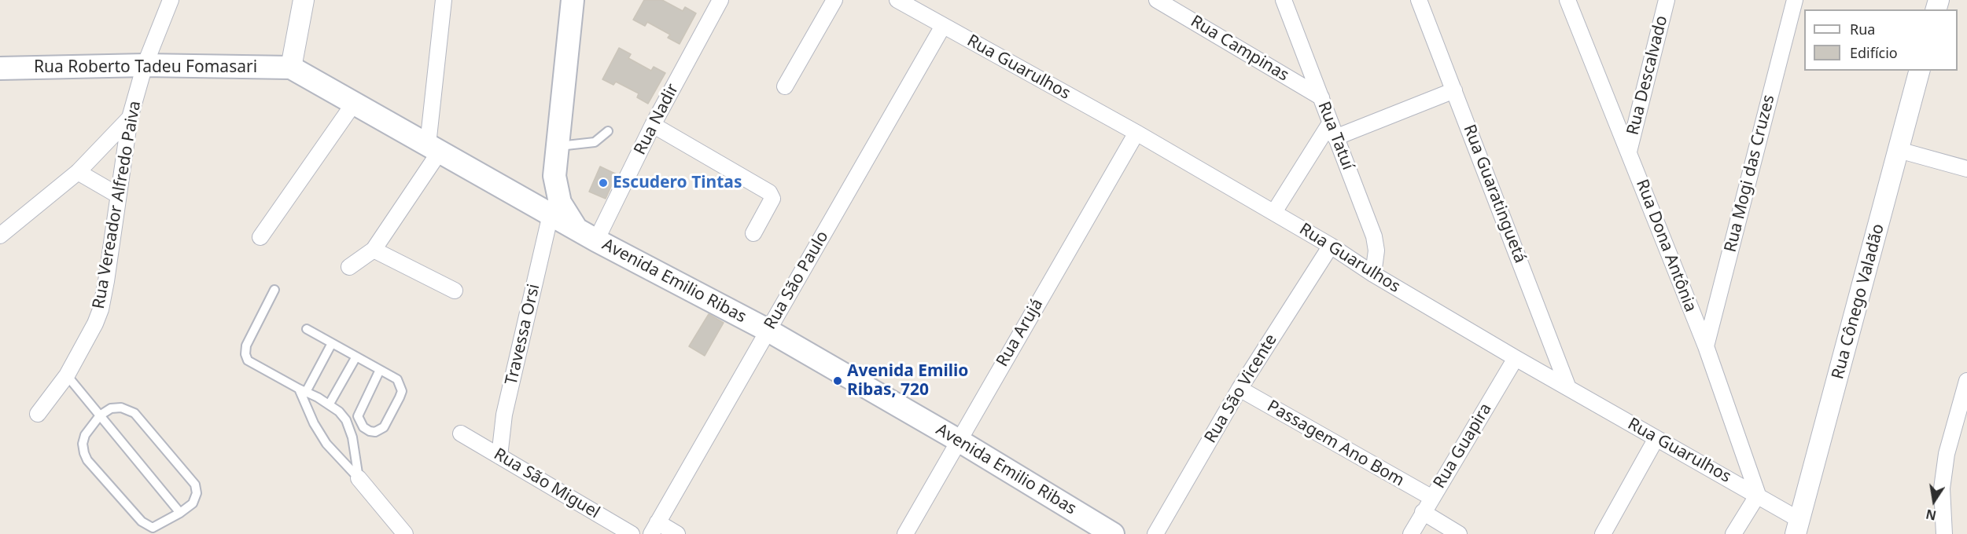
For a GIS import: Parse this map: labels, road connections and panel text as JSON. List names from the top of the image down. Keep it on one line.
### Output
{"streets":{"main road":["Rua Roberto Tadeu Fomasari","Avenida Emilio Ribas"],"street":["Rua Campinas","Rua Guarulhos","Rua Descalvado","Rua Nadir","Rua Tatuí","Rua Mogi das Cruzes","Rua Guaratinguetá","Rua Vereador Alfredo Paiva","Rua Dona Antônia","Rua São Paulo","Rua Cônego Valadão","Rua Arujá","Travessa Orsi","Rua São Vicente","Passagem Ano Bom","Rua Guapira","Rua São Miguel"]},"crossings":[["Rua Campinas","Rua Tatuí"],["Rua Roberto Tadeu Fomasari","Rua Vereador Alfredo Paiva"],["Rua Roberto Tadeu Fomasari","Avenida Emilio Ribas"],["Rua Guarulhos","Rua Tatuí"],["Rua Guarulhos","Rua Guaratinguetá"],["Rua Guarulhos","Rua Dona Antônia"],["Rua Guarulhos","Rua São Paulo"],["Rua Guarulhos","Rua Cônego Valadão"],["Rua Guarulhos","Rua Arujá"],["Rua Guarulhos","Rua São Vicente"],["Rua Guarulhos","Rua Guapira"],["Rua Descalvado","Rua Dona Antônia"],["Rua Nadir","Avenida Emilio Ribas"],["Rua Mogi das Cruzes","Rua Dona Antônia"],["Rua São Paulo","Avenida Emilio Ribas"],["Avenida Emilio Ribas","Rua Arujá"],["Avenida Emilio Ribas","Travessa Orsi"],["Travessa Orsi","Rua São Miguel"],["Rua São Vicente","Passagem Ano Bom"],["Passagem Ano Bom","Rua Guapira"]],"places":["Escudero Tintas","Avenida Emilio Ribas, 720"],"legend":["Rua","Edifício"],"north":"bottom"}
